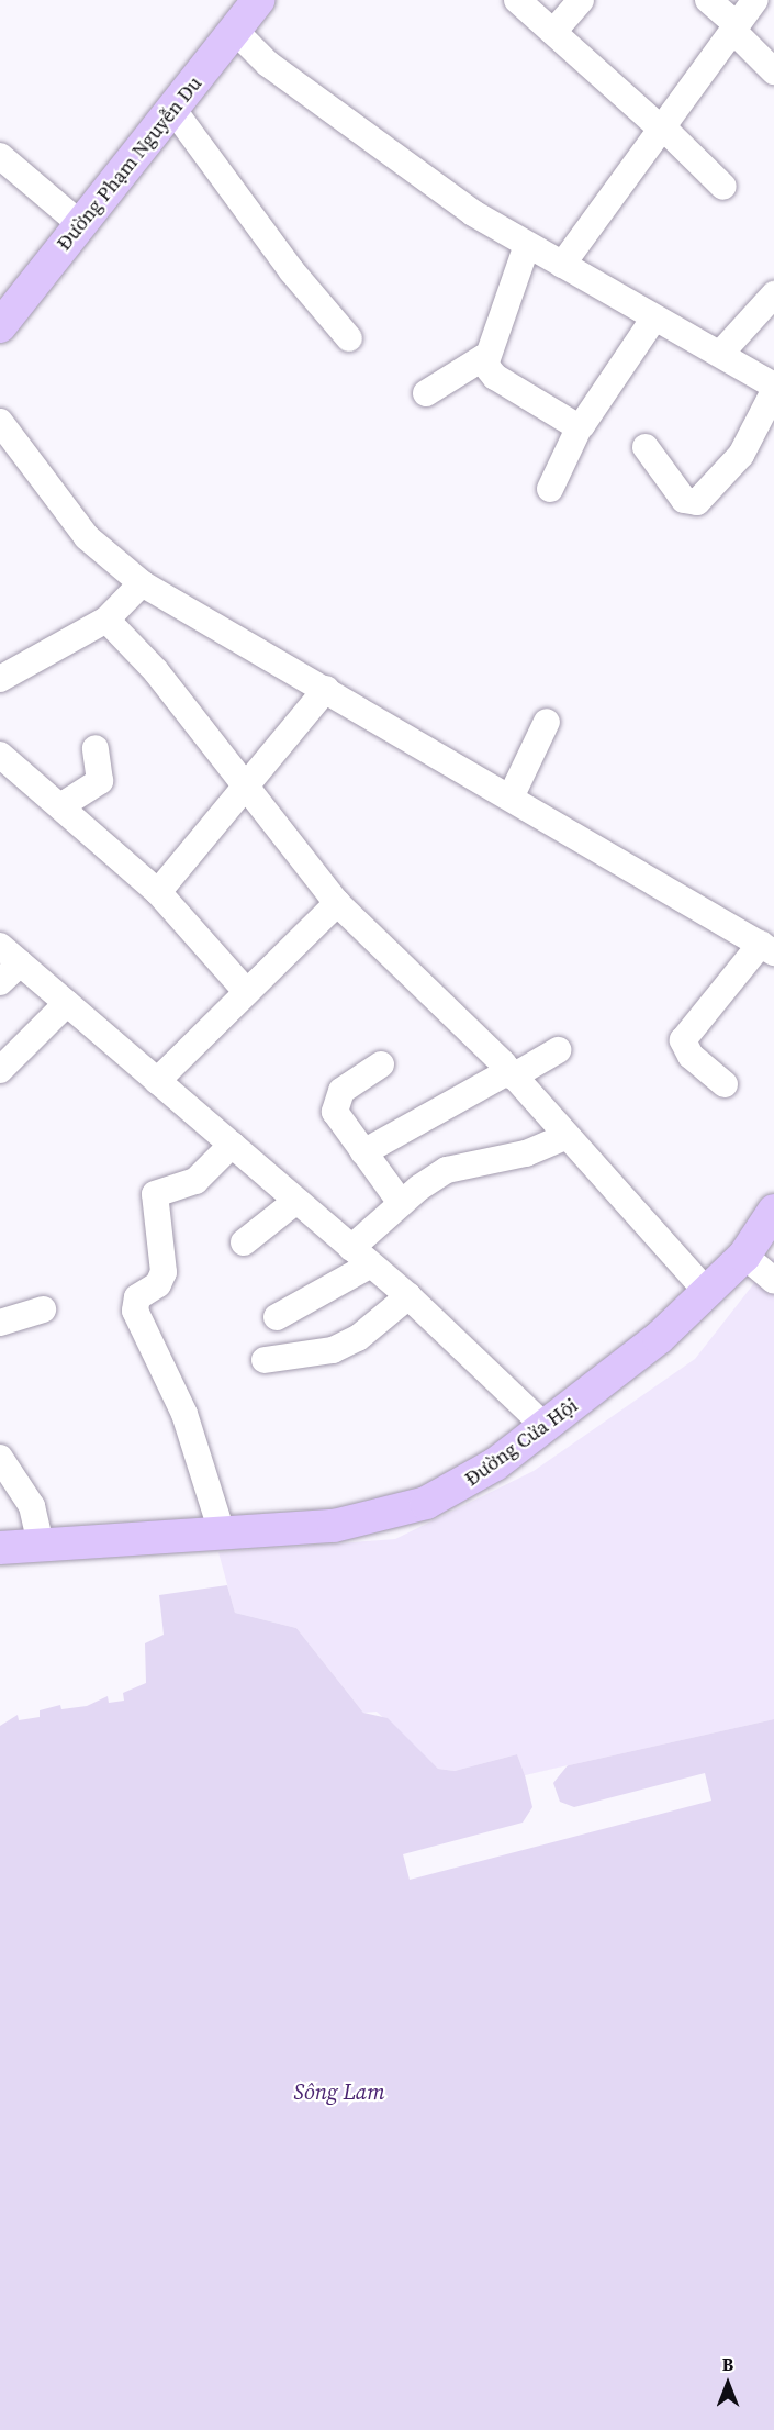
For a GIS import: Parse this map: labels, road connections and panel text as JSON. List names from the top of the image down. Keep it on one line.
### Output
{"streets":{"main road":["Đường Phạm Nguyễn Du","Đường Cửa Hội"]},"water":["Sông Lam"],"north":"top"}
